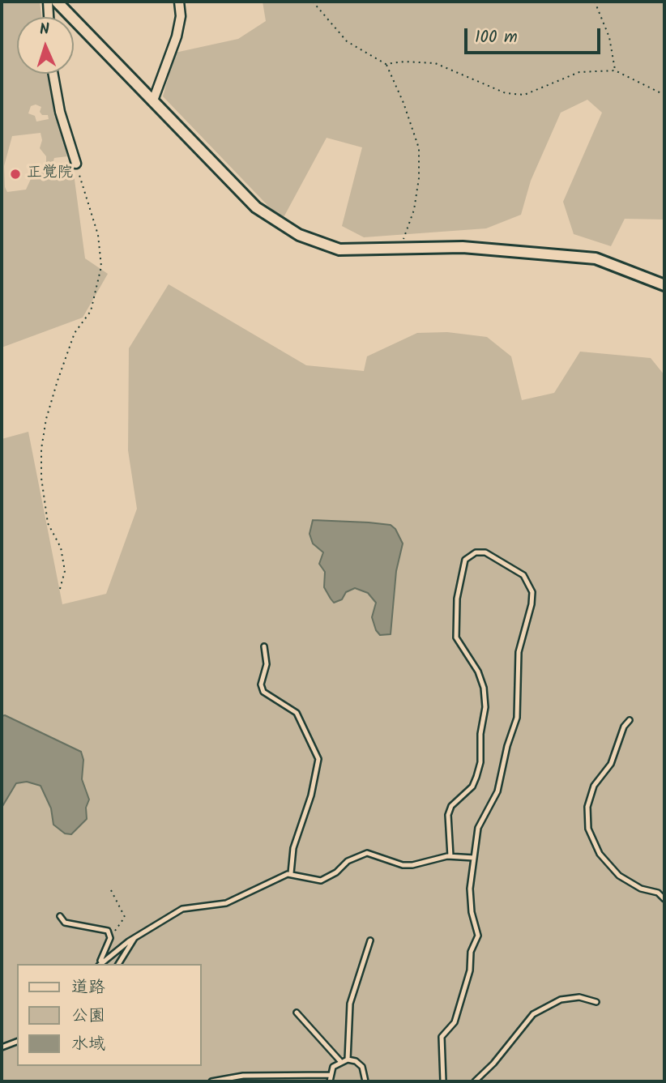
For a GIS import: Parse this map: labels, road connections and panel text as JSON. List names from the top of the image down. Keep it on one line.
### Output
{"places":["正覚院"],"legend":["道路","公園","水域"],"scale_bar":"100 m","north":"top"}
